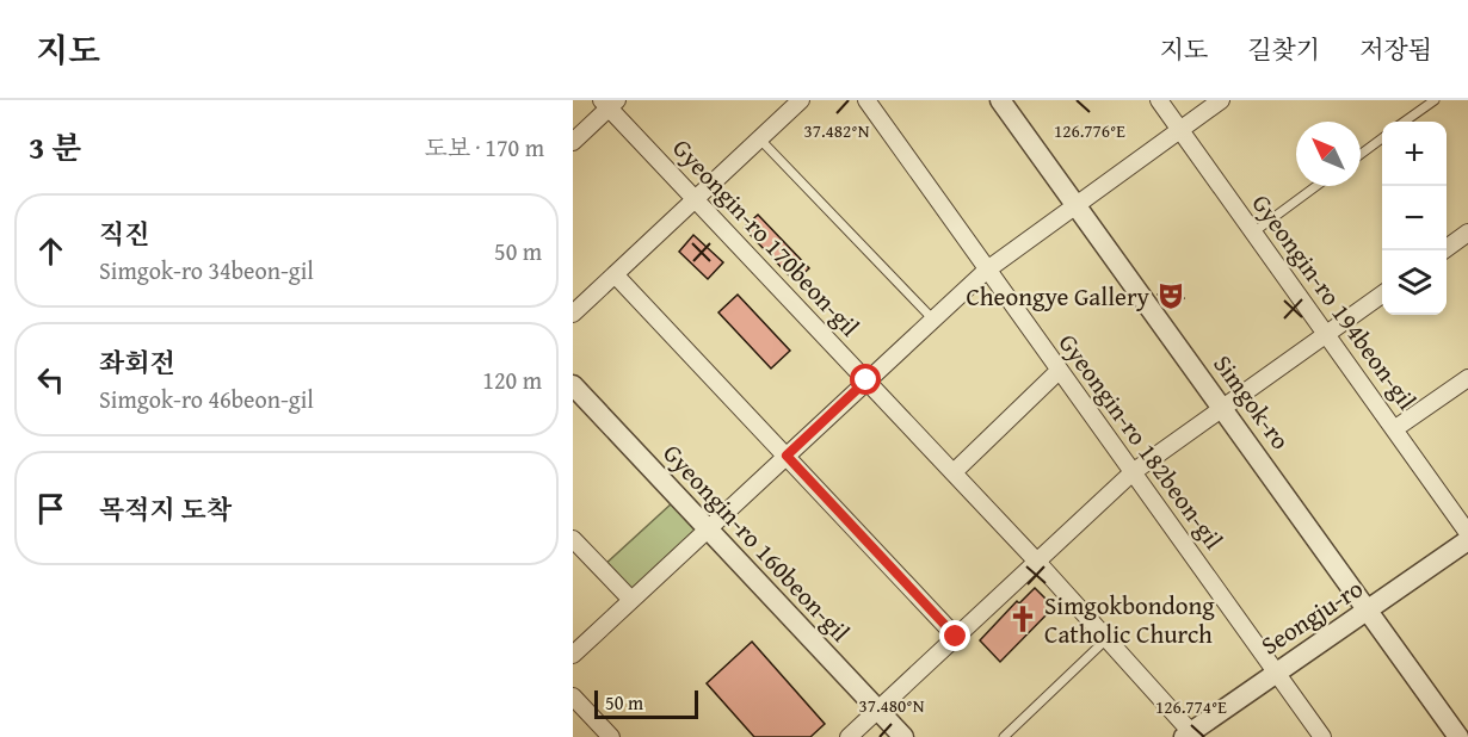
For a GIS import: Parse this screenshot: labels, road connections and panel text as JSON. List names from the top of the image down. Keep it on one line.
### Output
{"streets":{"street":["Gyeongin-ro 170beon-gil","Gyeongin-ro 194beon-gil","Simgok-ro","Gyeongin-ro 182beon-gil","Gyeongin-ro 160beon-gil","Seongju-ro"]},"crossings":[["Gyeongin-ro 170beon-gil","Seongju-ro"],["Simgok-ro","Seongju-ro"],["Gyeongin-ro 182beon-gil","Seongju-ro"]],"places":{"theatre":["Cheongye Gallery"],"church":["Simgokbondong Catholic Church"]},"scale_bar":"50 m","north":"top left","page":{"header":"지도","nav":["지도","길찾기","저장됨"],"heading":["3 분","도보 · 170 m"],"map_buttons":["+","−"],"list":[["직진","Simgok-ro 34beon-gil","50 m"],["좌회전","Simgok-ro 46beon-gil","120 m"],"목적지 도착"],"scale":"50 m"},"coordinates":["126.776°E","37.482°N","37.480°N","126.774°E"]}
